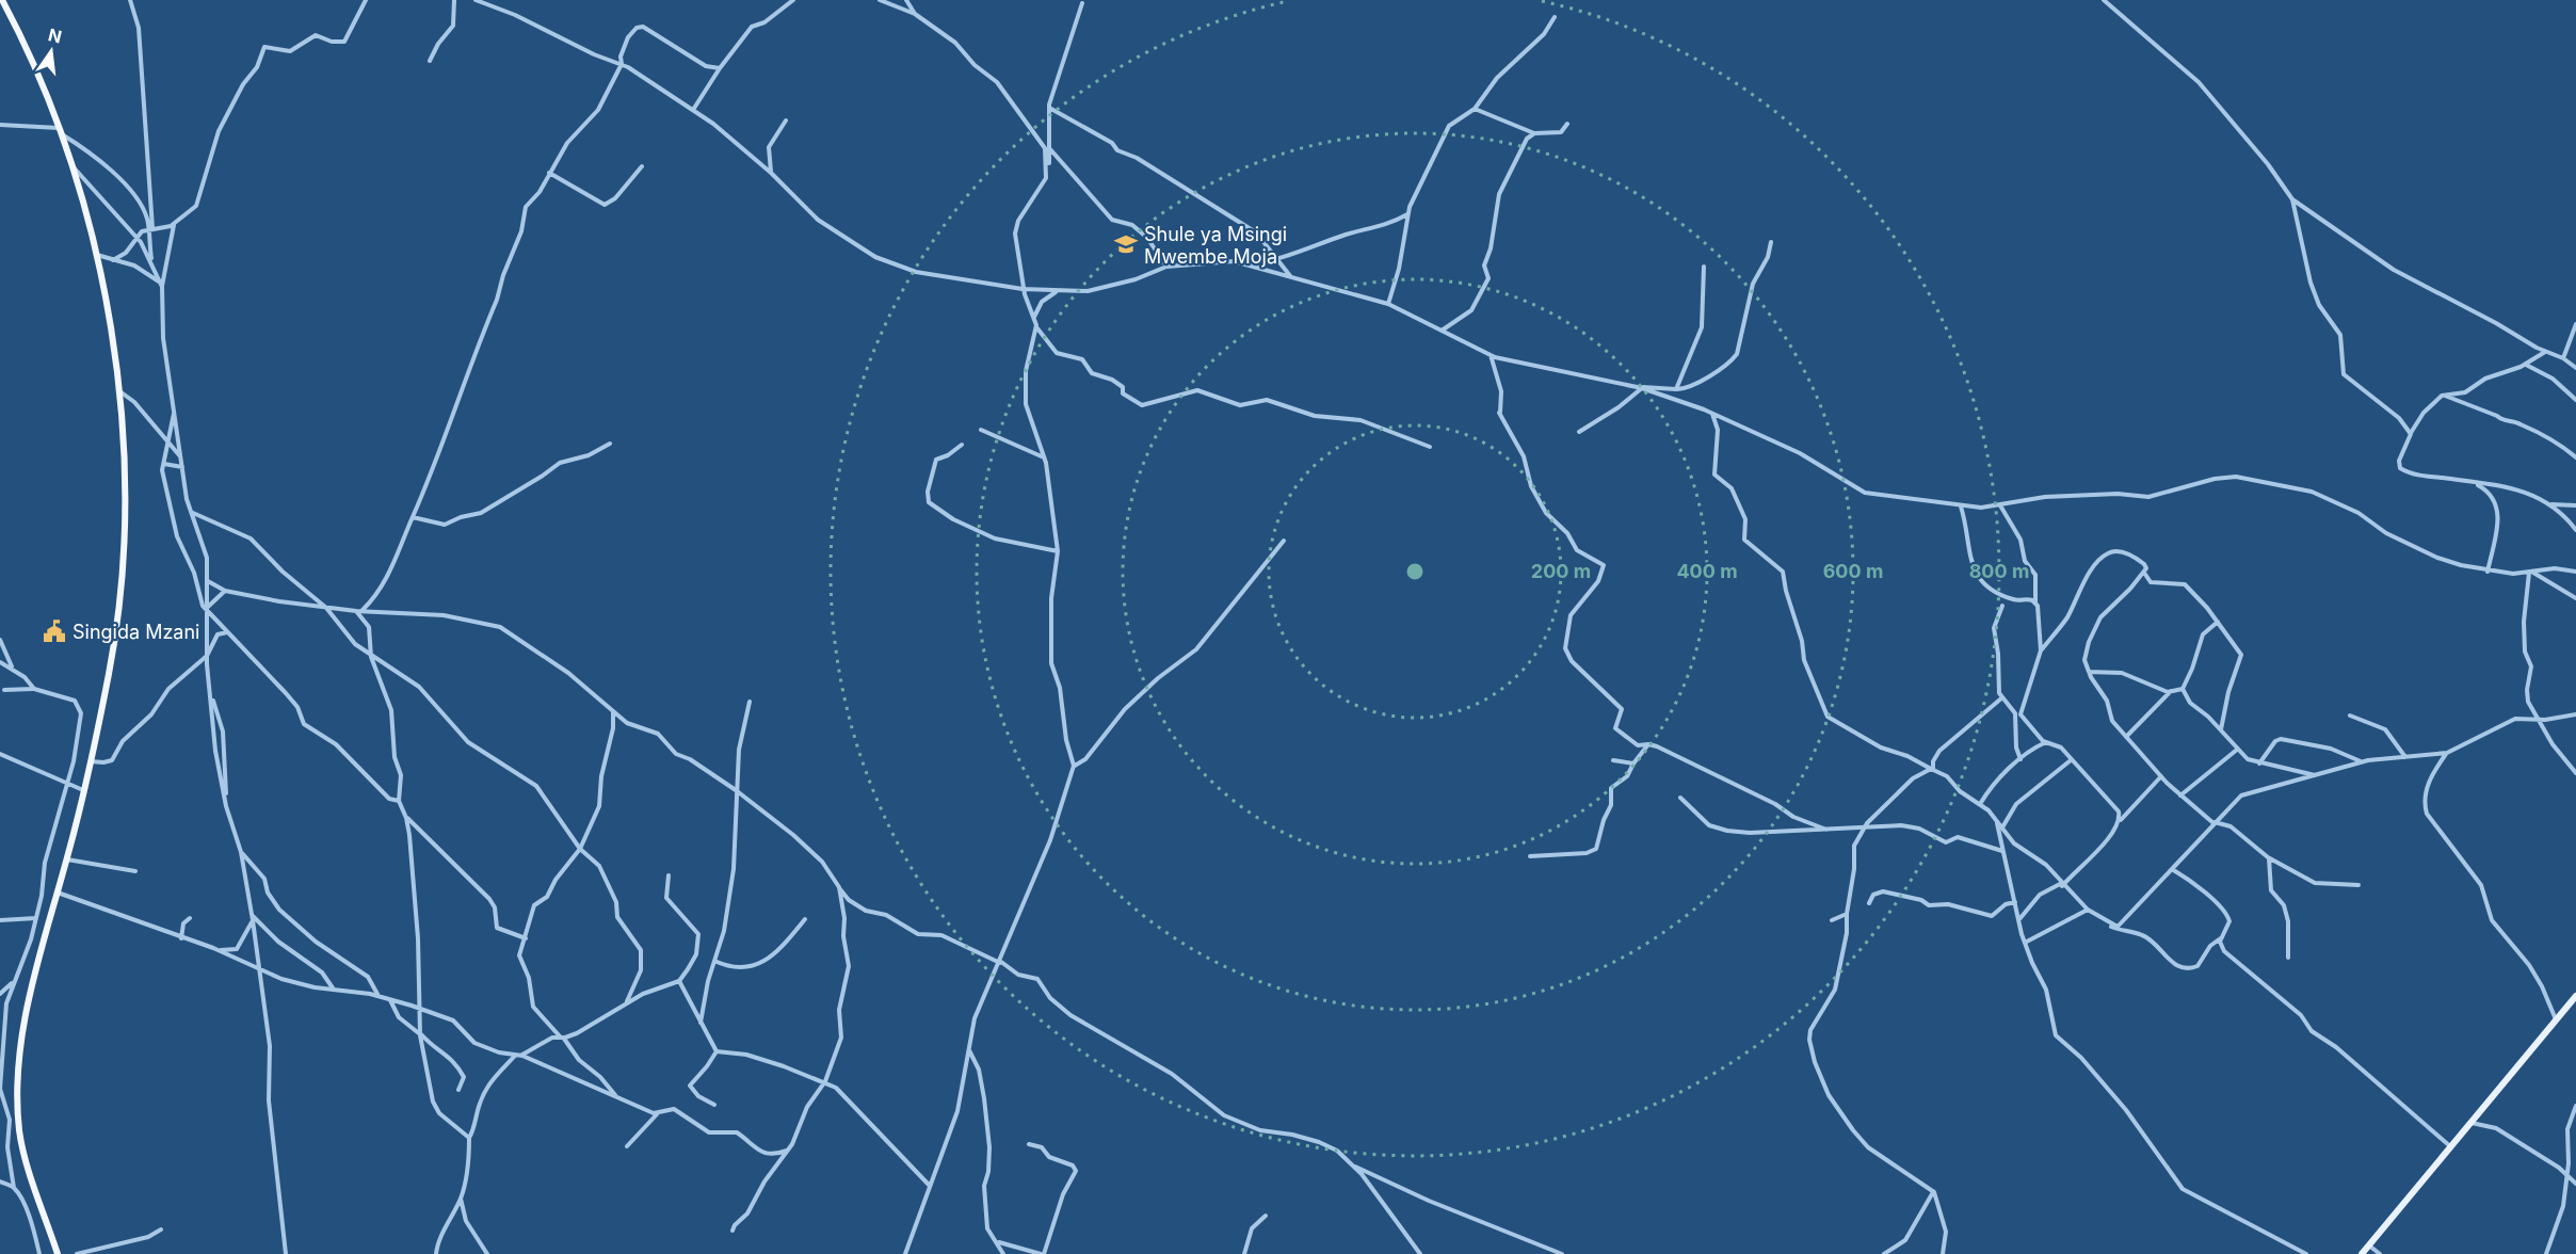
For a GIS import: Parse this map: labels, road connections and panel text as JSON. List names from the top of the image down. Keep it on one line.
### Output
{"places":{"school or university":["Shule ya Msingi Mwembe Moja"],"public building":["Singida Mzani"]},"north":"top","rings":["200 m","400 m","600 m","800 m"]}
